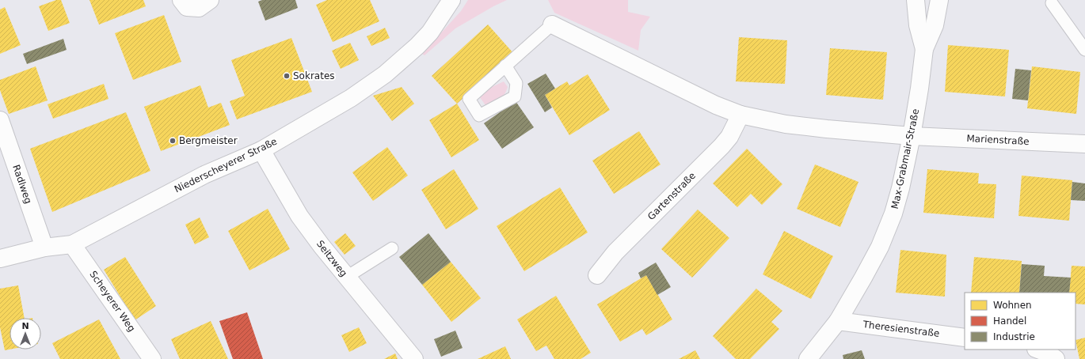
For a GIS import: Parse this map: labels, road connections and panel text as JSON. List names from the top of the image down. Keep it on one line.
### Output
{"streets":{"street":["Marienstraße","Max-Grabmair-Straße","Niederscheyerer Straße","Radlweg","Gartenstraße","Seitzweg","Scheyerer Weg","Theresienstraße"]},"crossings":[["Marienstraße","Max-Grabmair-Straße"],["Max-Grabmair-Straße","Theresienstraße"],["Niederscheyerer Straße","Radlweg"],["Niederscheyerer Straße","Seitzweg"],["Niederscheyerer Straße","Scheyerer Weg"]],"places":["Sokrates","Bergmeister"],"legend":["Wohnen","Handel","Industrie"],"north":"top"}
